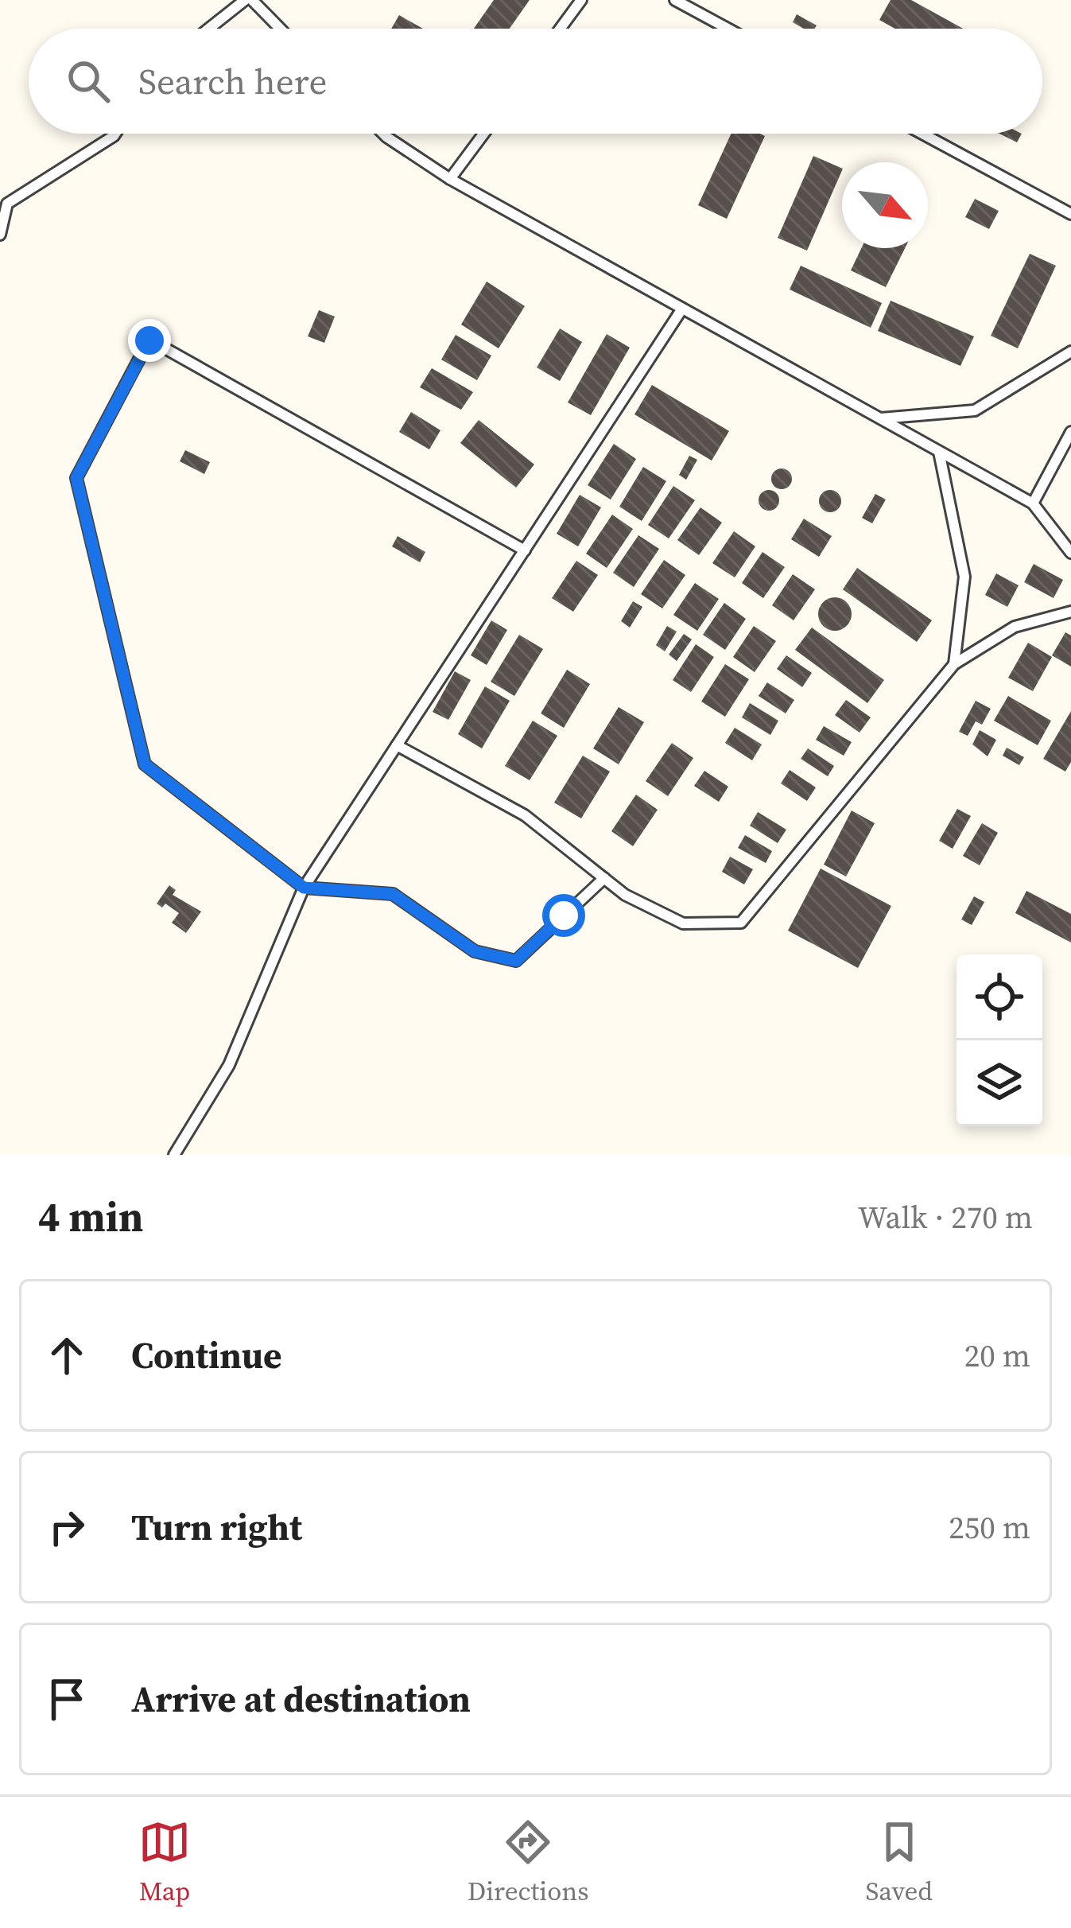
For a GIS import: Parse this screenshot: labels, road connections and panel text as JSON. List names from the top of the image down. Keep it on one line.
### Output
{"north":"bottom right","page":{"search":"Search here","heading":["4 min","Walk · 270 m"],"list":[["Continue","20 m"],["Turn right","250 m"],"Arrive at destination"],"nav":["Map","Directions","Saved"]}}
